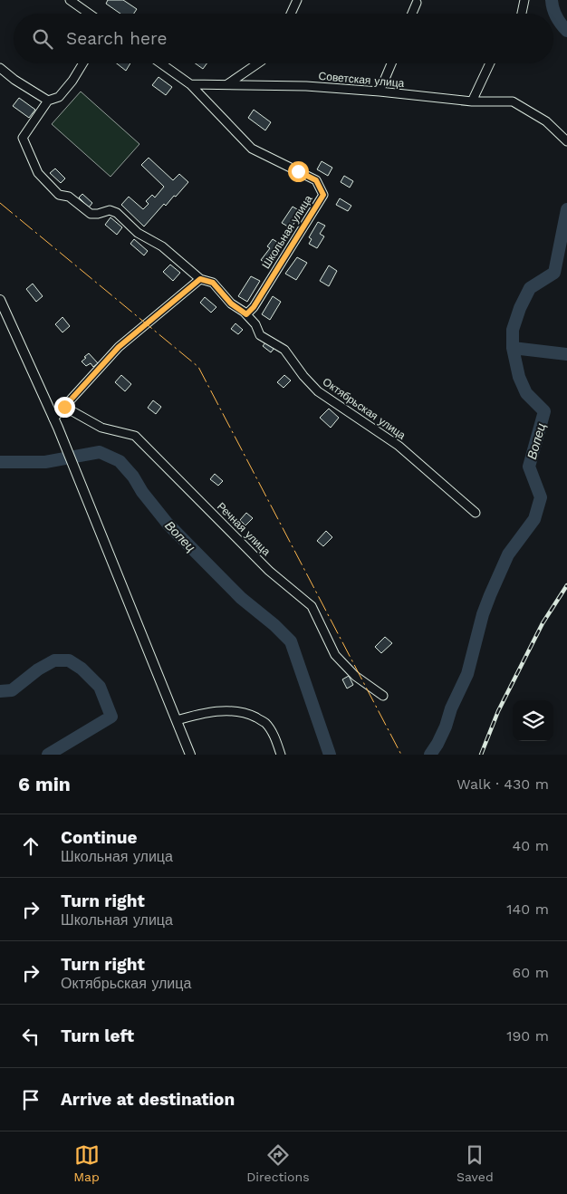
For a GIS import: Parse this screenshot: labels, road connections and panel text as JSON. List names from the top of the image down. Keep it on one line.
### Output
{"streets":{"street":["Советская улица","Школьная улица","Октябрьская улица","Речная улица"]},"crossings":[["Советская улица","Школьная улица"],["Школьная улица","Октябрьская улица"]],"water":["Вопец"],"page":{"search":"Search here","heading":["6 min","Walk · 430 m"],"list":[["Continue","Школьная улица","40 m"],["Turn right","Школьная улица","140 m"],["Turn right","Октябрьская улица","60 m"],["Turn left","190 m"],"Arrive at destination"],"nav":["Map","Directions","Saved"]}}
